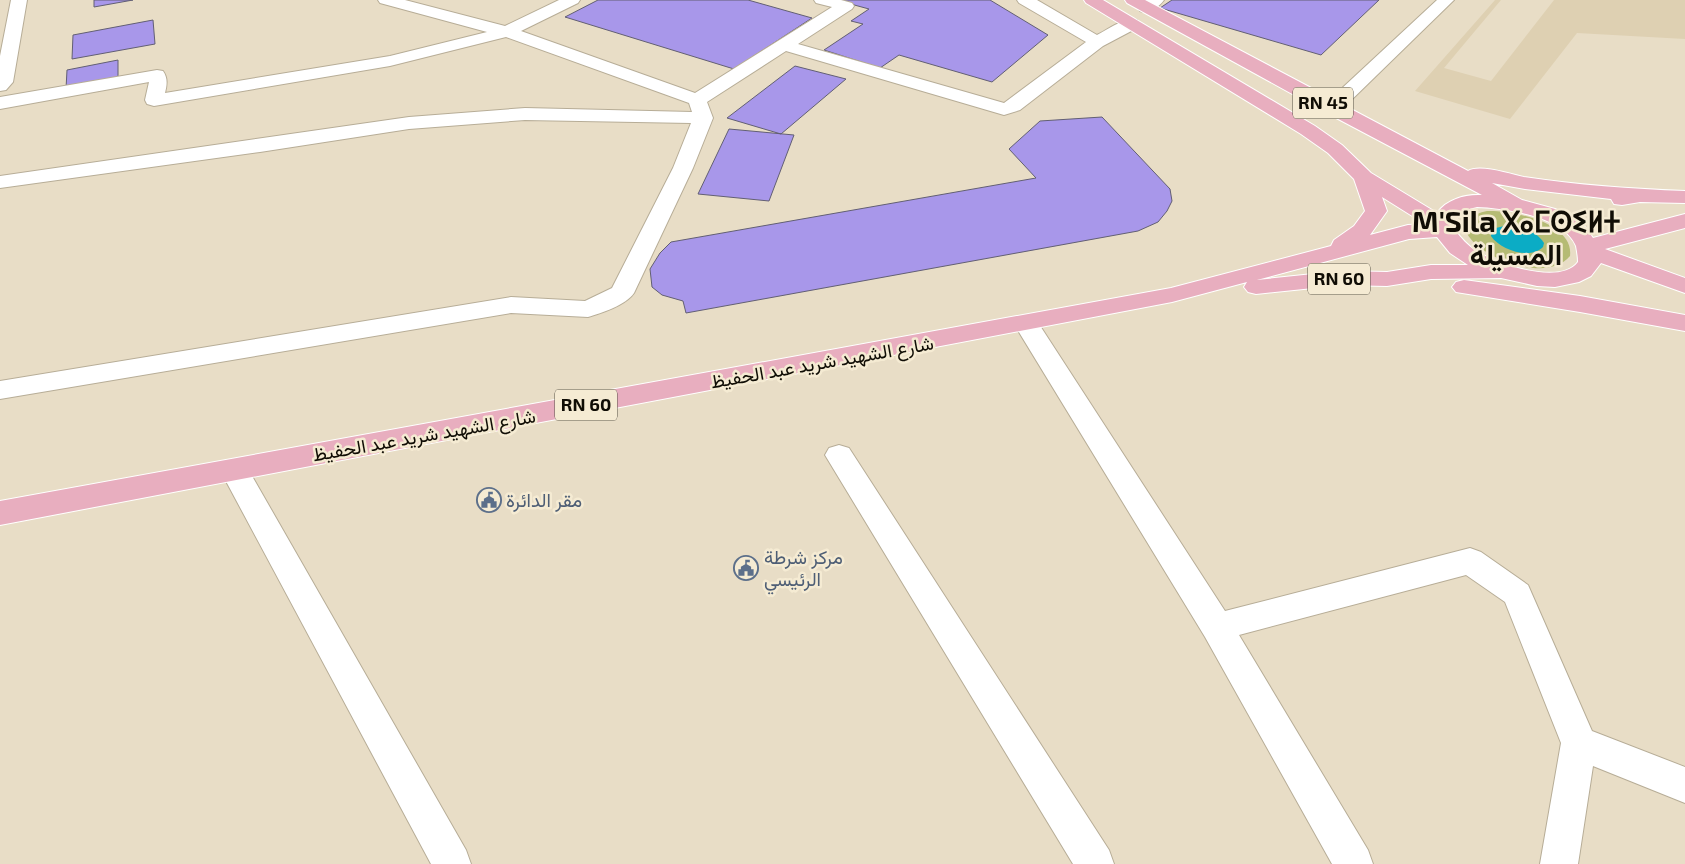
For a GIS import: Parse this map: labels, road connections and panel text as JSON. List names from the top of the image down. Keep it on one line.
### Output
{"streets":{"main road":["RN 45","RN 60","شارع الشهيد شريد عبد الحفيظ"]},"crossings":[["RN 45","RN 60"],["RN 60","شارع الشهيد شريد عبد الحفيظ"]],"districts":["M'Sila ⵝⴰⵎⵙⵉⵍⵜ المسيلة"],"places":{"public building":["مقر الدائرة","مركز شرطة الرئيسي"]}}
